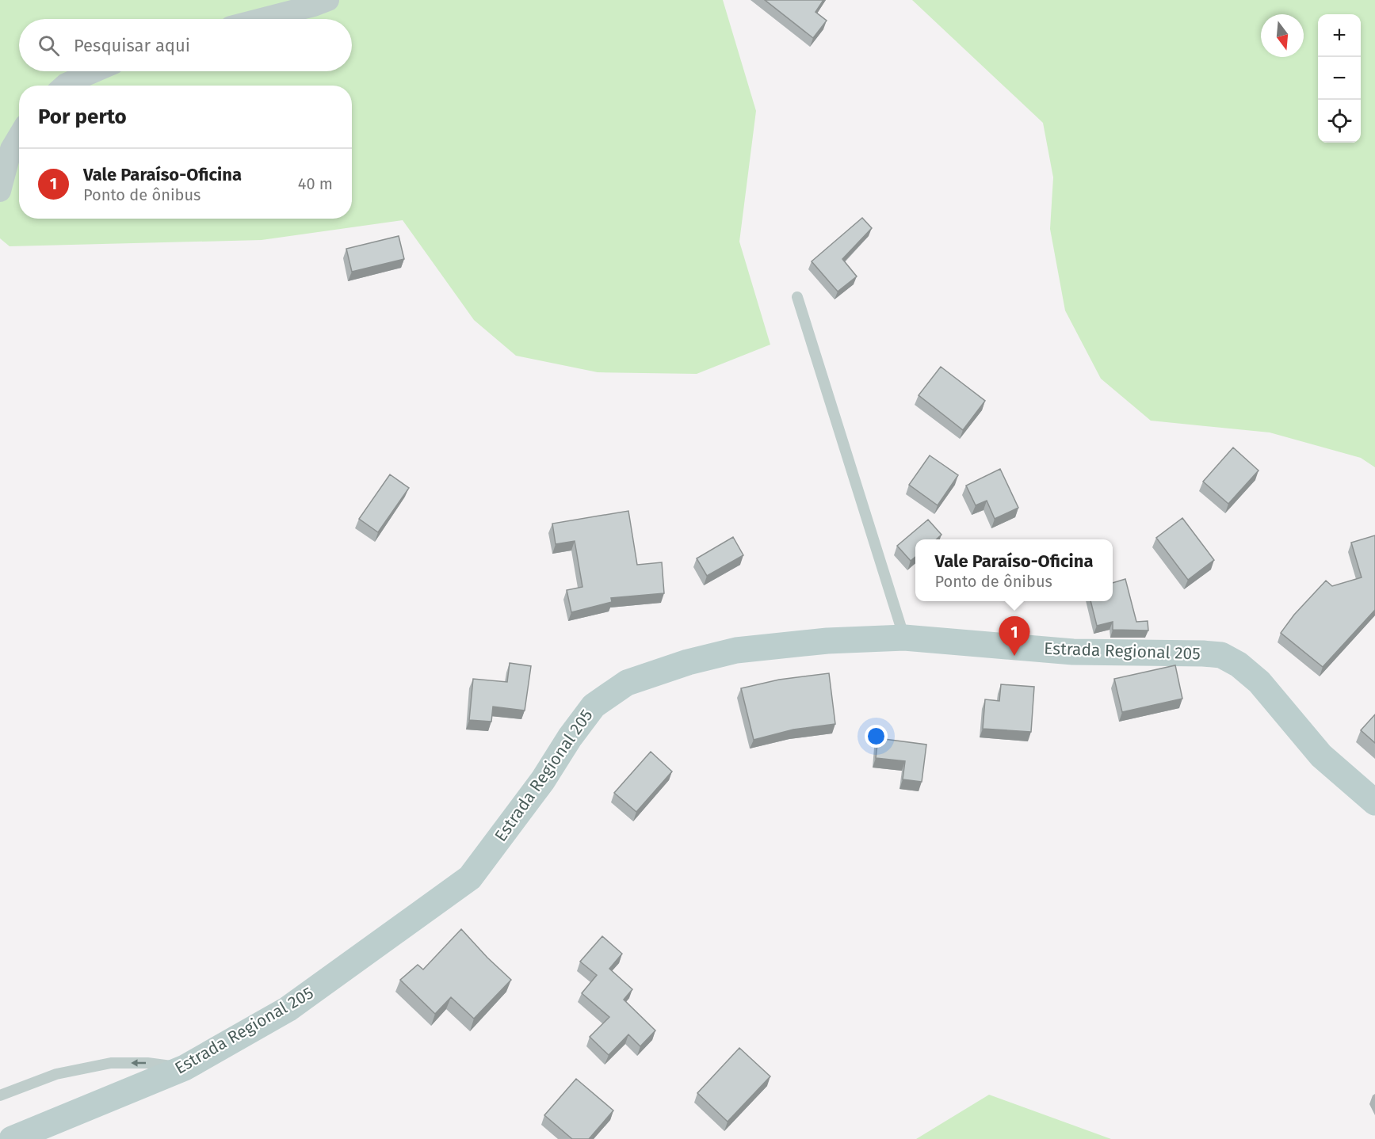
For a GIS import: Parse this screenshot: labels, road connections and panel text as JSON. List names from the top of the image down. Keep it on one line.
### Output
{"streets":{"main road":["Estrada Regional 205"]},"north":"bottom","page":{"map_buttons":["+","−"],"search":"Pesquisar aqui","heading":"Por perto","list":[{"mark":"1","name":"Vale Paraíso-Oficina","note":"Ponto de ônibus","value":"40 m"}],"popup":["Vale Paraíso-Oficina","Ponto de ônibus"],"pins":"1"}}
